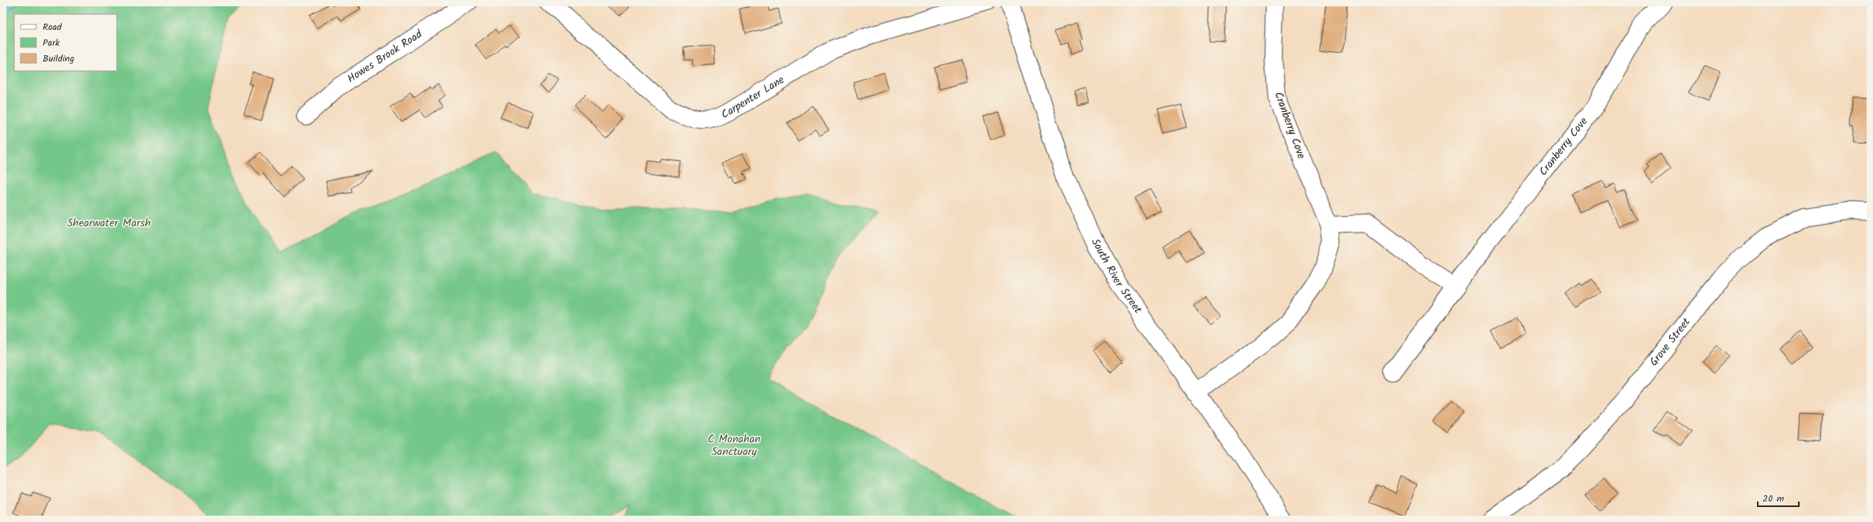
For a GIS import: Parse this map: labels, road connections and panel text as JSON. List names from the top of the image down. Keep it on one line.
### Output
{"streets":{"street":["Howes Brook Road","Carpenter Lane","Cranberry Cove","South River Street","Grove Street"]},"crossings":[["Cranberry Cove","South River Street"]],"parks":["Shearwater Marsh","C Monahan Sanctuary"],"legend":["Road","Park","Building"],"scale_bar":"20 m"}
